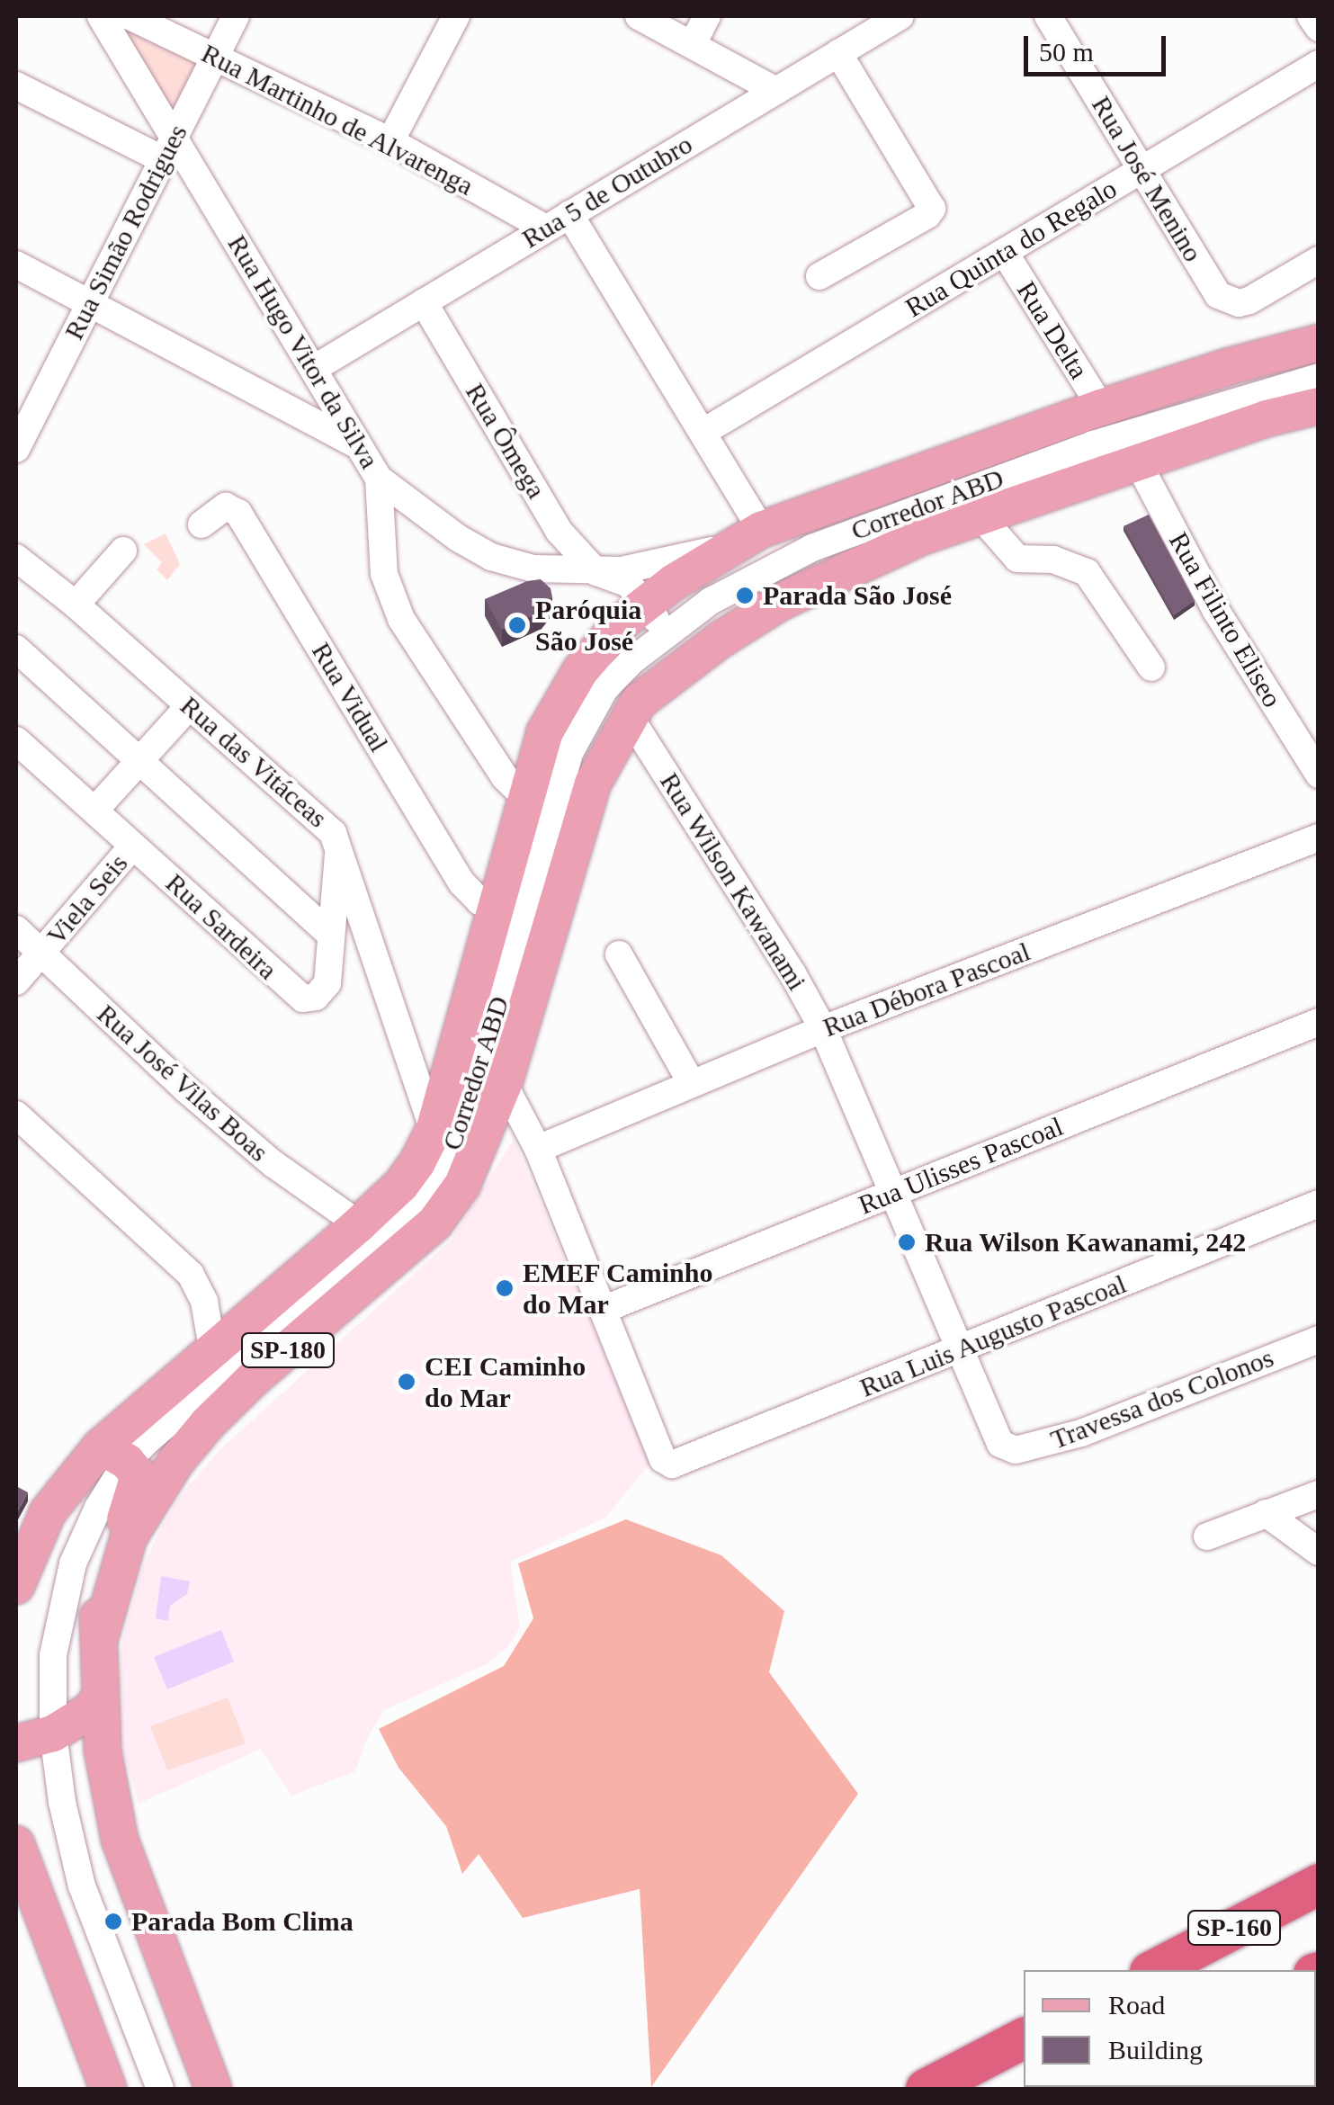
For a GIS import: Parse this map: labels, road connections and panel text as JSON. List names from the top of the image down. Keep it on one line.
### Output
{"streets":{"highway":["SP-160"],"main road":["SP-180"],"street":["Rua Martinho de Alvarenga","Rua José Menino","Rua 5 de Outubro","Rua Simão Rodrigues","Rua Quinta do Regalo","Rua Delta","Rua Hugo Vitor da Silva","Rua Ômega","Corredor ABD","Rua Filinto Eliseo","Rua Vidual","Rua das Vitáceas","Rua Wilson Kawanami","Viela Seis","Rua Sardeira","Rua Débora Pascoal","Rua José Vilas Boas","Rua Ulisses Pascoal","Rua Luis Augusto Pascoal","Travessa dos Colonos"]},"crossings":[["Rua Martinho de Alvarenga","Rua 5 de Outubro"],["Rua Martinho de Alvarenga","Rua Simão Rodrigues"],["Rua José Menino","Rua Quinta do Regalo"],["Rua 5 de Outubro","Rua Hugo Vitor da Silva"],["Rua 5 de Outubro","Rua Ômega"],["Rua Simão Rodrigues","Rua Hugo Vitor da Silva"],["Rua Quinta do Regalo","Rua Delta"],["Rua Hugo Vitor da Silva","Rua Ômega"],["Rua Hugo Vitor da Silva","Corredor ABD"],["Rua das Vitáceas","Rua Sardeira"],["Rua Wilson Kawanami","Rua Débora Pascoal"],["Rua Wilson Kawanami","Rua Ulisses Pascoal"],["Rua Wilson Kawanami","Rua Luis Augusto Pascoal"],["Rua Wilson Kawanami","Travessa dos Colonos"],["Viela Seis","Rua Sardeira"],["Viela Seis","Rua José Vilas Boas"],["Rua Ulisses Pascoal","Rua Luis Augusto Pascoal"],["Rua Luis Augusto Pascoal","Travessa dos Colonos"]],"places":["Parada São José","Paróquia São José","Rua Wilson Kawanami, 242","EMEF Caminho do Mar","CEI Caminho do Mar","Parada Bom Clima"],"legend":["Road","Building"],"scale_bar":"50 m"}
